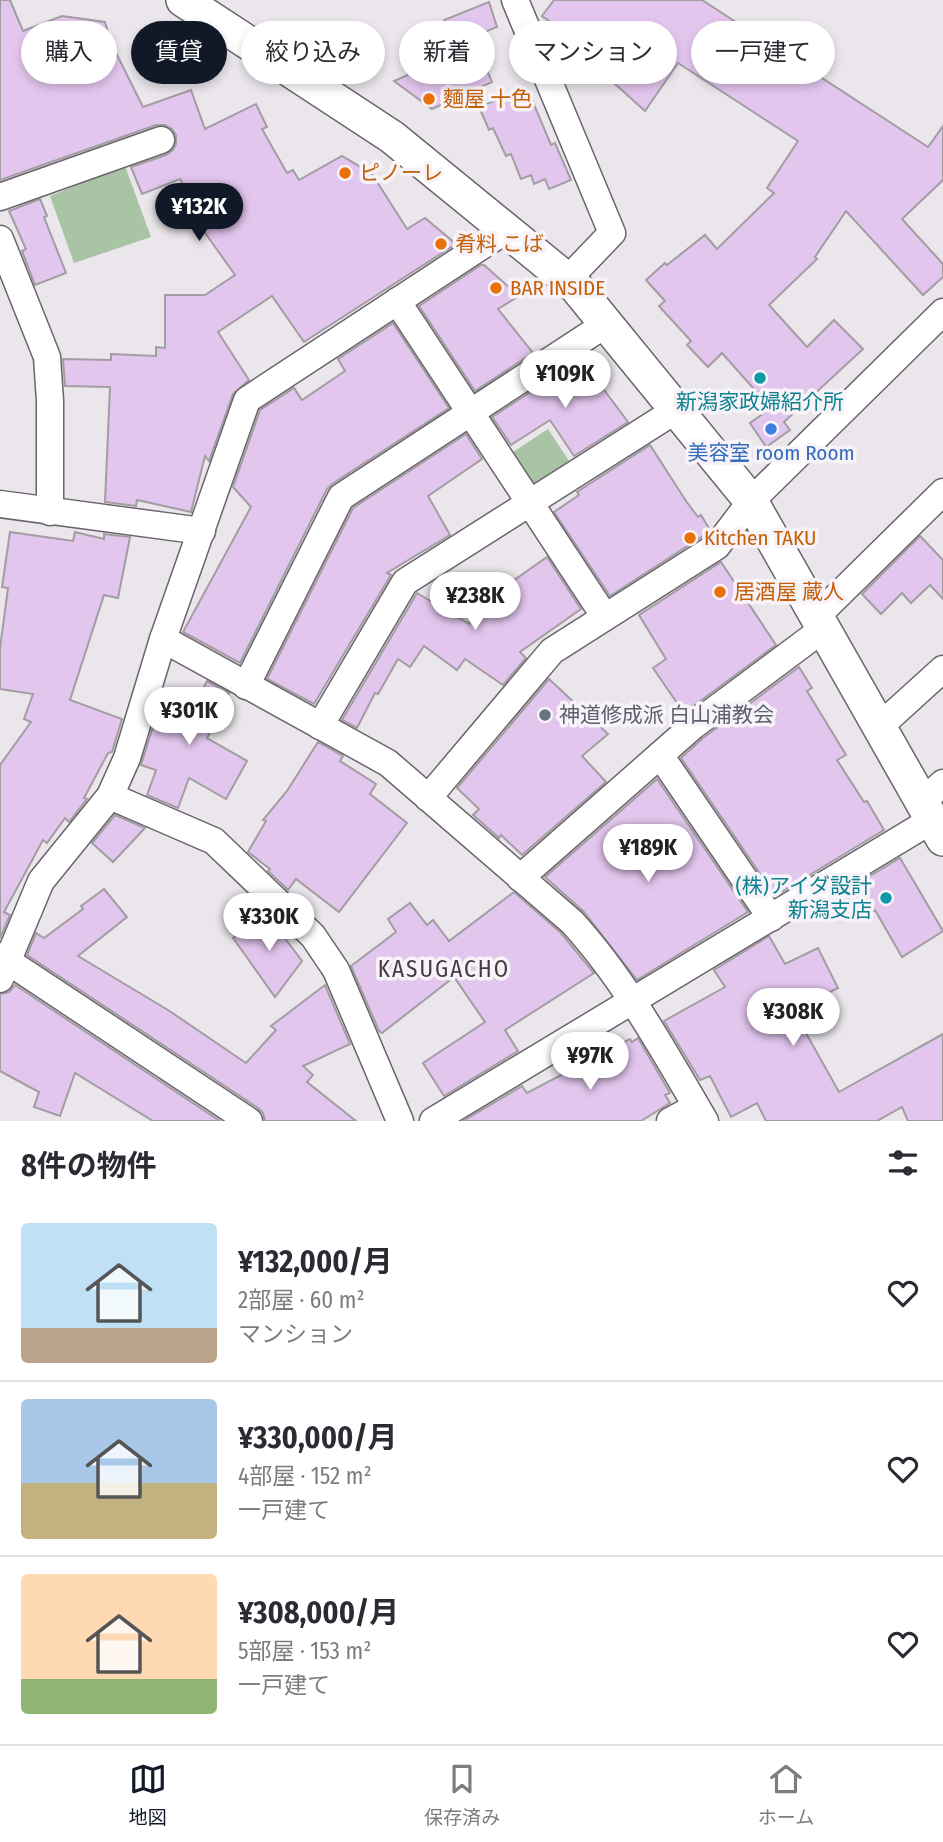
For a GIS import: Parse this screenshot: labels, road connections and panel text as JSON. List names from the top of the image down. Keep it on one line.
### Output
{"districts":["KASUGACHO"],"places":["麵屋 十色","ピノーレ","肴料 こば","BAR INSIDE","新潟家政婦紹介所","美容室 room Room","Kitchen TAKU","居酒屋 蔵人","神道修成派 白山浦教会","(株)アイダ設計 新潟支店"],"page":{"chip":["購入","賃貸","絞り込み","新着","マンション","一戸建て"],"price":["¥132K","¥109K","¥238K","¥301K","¥189K","¥330K","¥308K","¥97K"],"heading":"8件の物件","list":[{"name":"¥132,000/月","note":"2部屋 · 60 m² · マンション"},{"name":"¥330,000/月","note":"4部屋 · 152 m² · 一戸建て"},{"name":"¥308,000/月","note":"5部屋 · 153 m² · 一戸建て"}],"tabs":["地図","保存済み","ホーム"]}}
